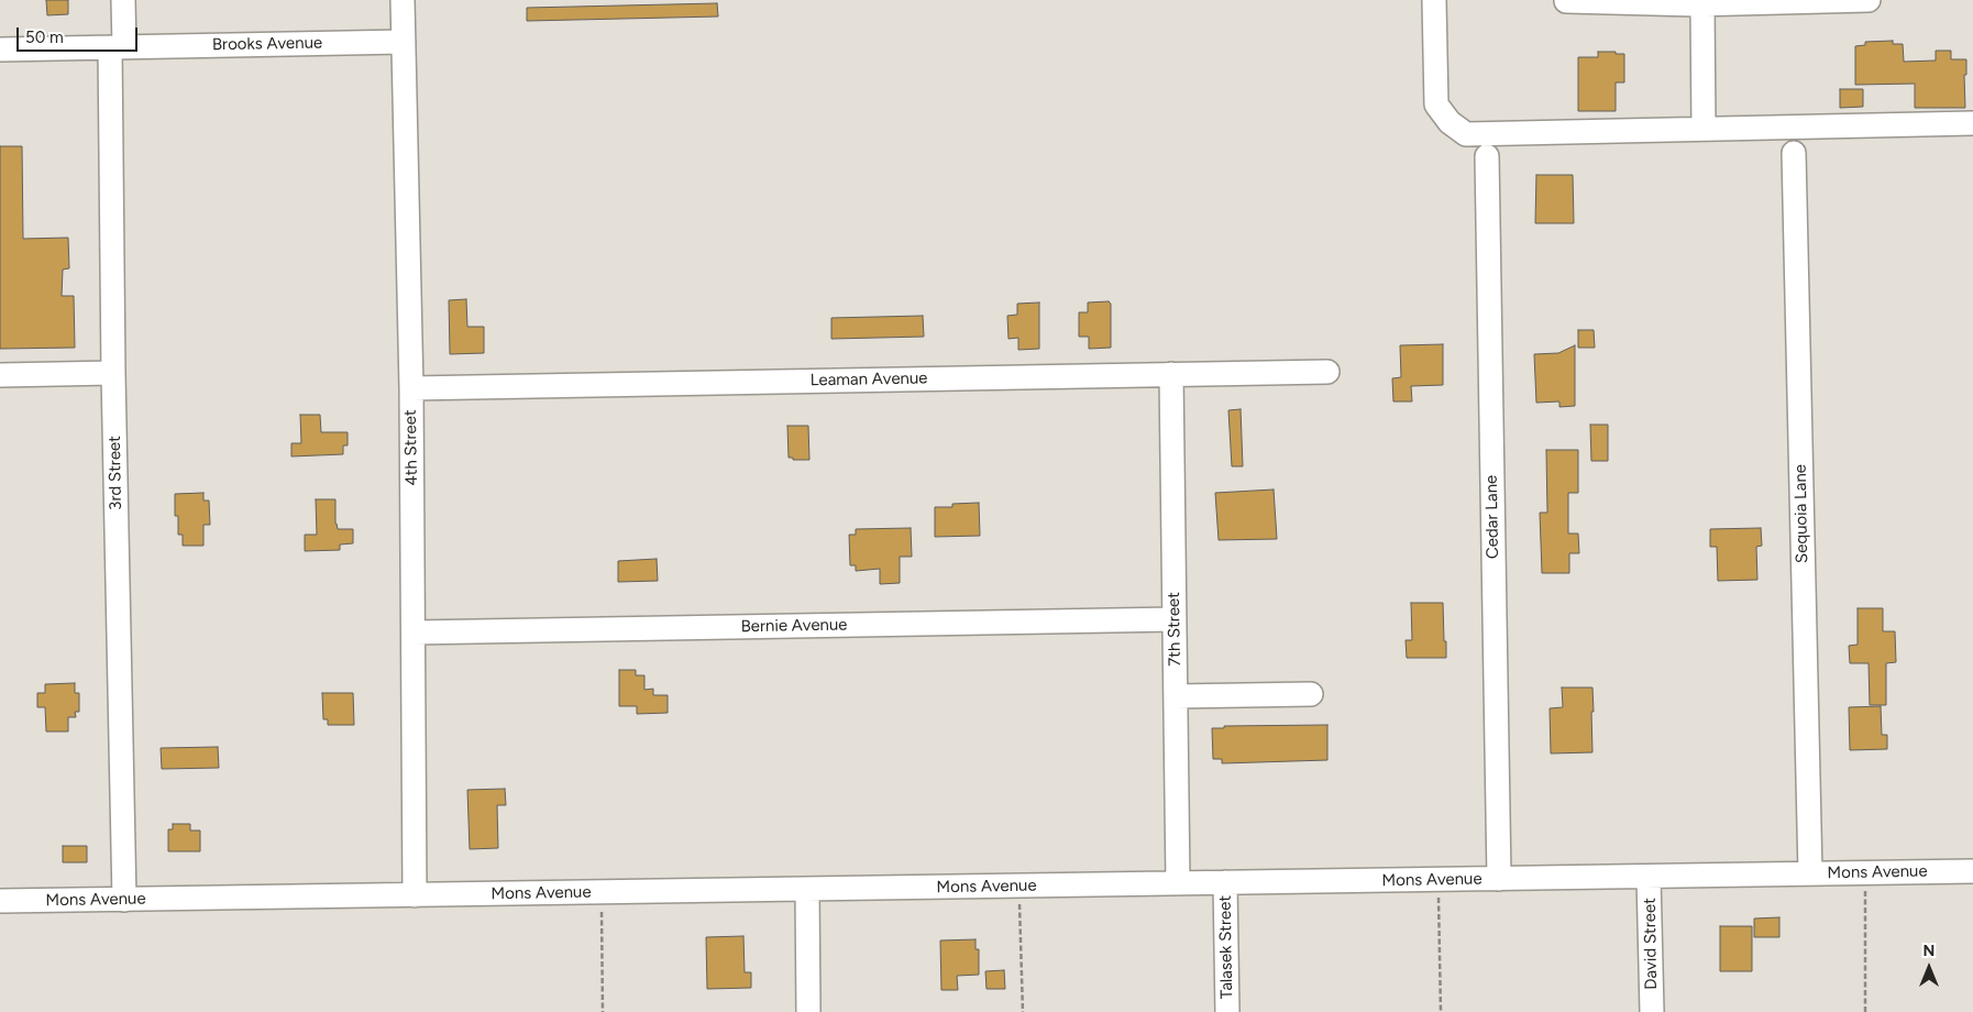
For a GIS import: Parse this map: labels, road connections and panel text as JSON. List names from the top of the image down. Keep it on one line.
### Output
{"streets":{"street":["Brooks Avenue","Leaman Avenue","4th Street","3rd Street","Sequoia Lane","Cedar Lane","Bernie Avenue","7th Street","Mons Avenue","David Street","Talasek Street"]},"crossings":[["Brooks Avenue","4th Street"],["Brooks Avenue","3rd Street"],["Leaman Avenue","4th Street"],["Leaman Avenue","7th Street"],["4th Street","Bernie Avenue"],["4th Street","Mons Avenue"],["3rd Street","Mons Avenue"],["Sequoia Lane","Mons Avenue"],["Cedar Lane","Mons Avenue"],["Bernie Avenue","7th Street"],["7th Street","Mons Avenue"],["Mons Avenue","David Street"],["Mons Avenue","Talasek Street"]],"scale_bar":"50 m","north":"top"}
